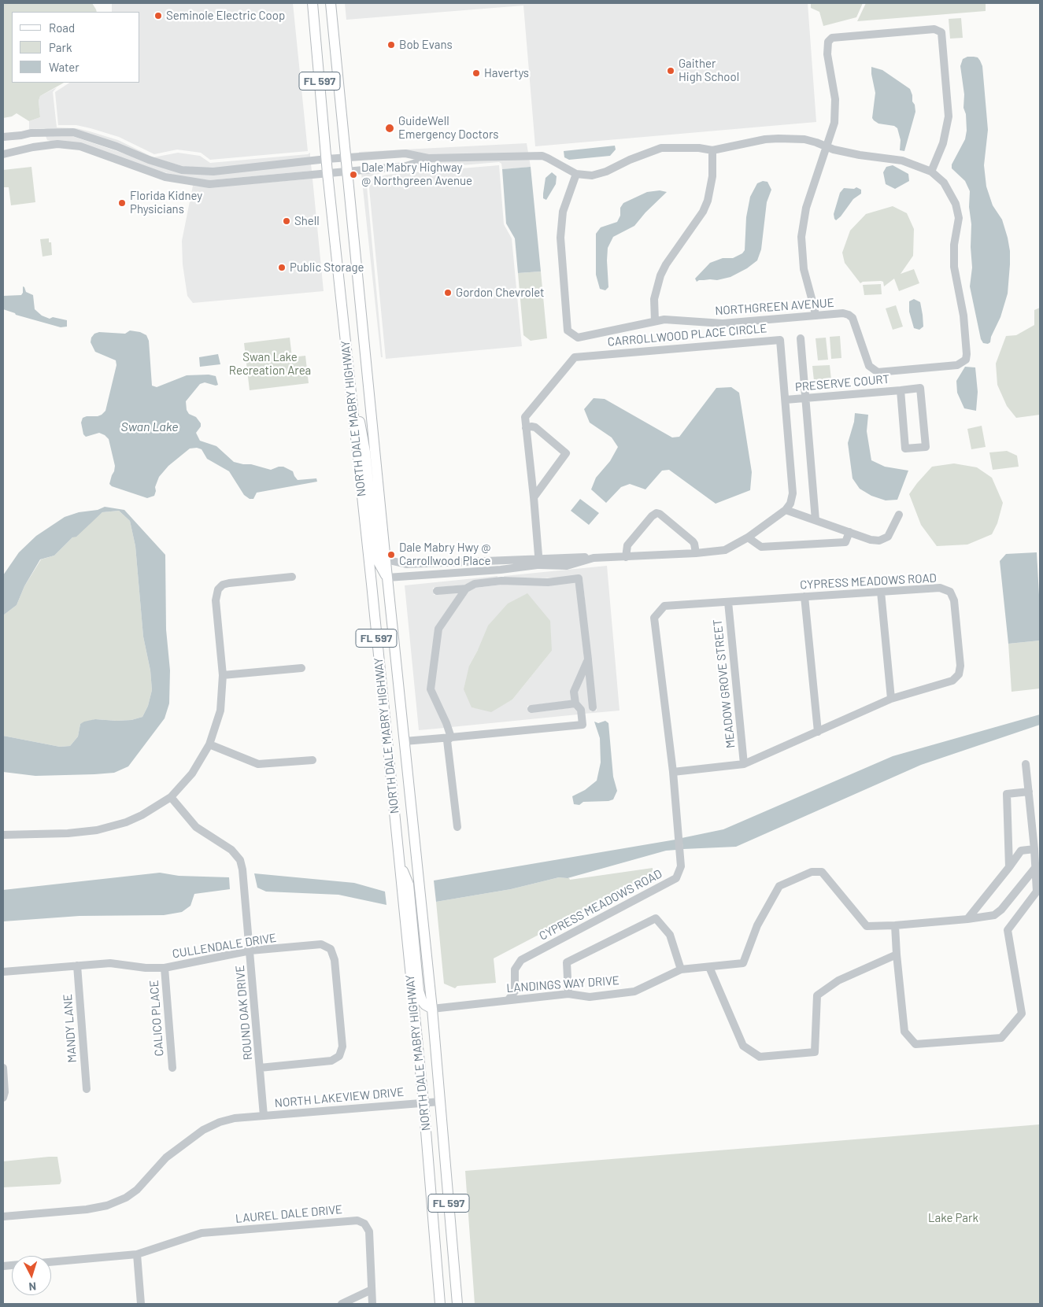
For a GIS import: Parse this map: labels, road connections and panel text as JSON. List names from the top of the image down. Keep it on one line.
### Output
{"streets":{"main road":["FL 597","NORTH DALE MABRY HIGHWAY"],"street":["NORTHGREEN AVENUE","CARROLLWOOD PLACE CIRCLE","PRESERVE COURT","CYPRESS MEADOWS ROAD","MEADOW GROVE STREET","CULLENDALE DRIVE","LANDINGS WAY DRIVE","ROUND OAK DRIVE","CALICO PLACE","MANDY LANE","NORTH LAKEVIEW DRIVE","LAUREL DALE DRIVE"]},"crossings":[["NORTHGREEN AVENUE","NORTH DALE MABRY HIGHWAY"],["CARROLLWOOD PLACE CIRCLE","PRESERVE COURT"],["NORTH DALE MABRY HIGHWAY","LANDINGS WAY DRIVE"],["NORTH DALE MABRY HIGHWAY","NORTH LAKEVIEW DRIVE"],["CYPRESS MEADOWS ROAD","MEADOW GROVE STREET"],["CYPRESS MEADOWS ROAD","LANDINGS WAY DRIVE"],["CULLENDALE DRIVE","ROUND OAK DRIVE"],["CULLENDALE DRIVE","CALICO PLACE"],["CULLENDALE DRIVE","MANDY LANE"],["ROUND OAK DRIVE","NORTH LAKEVIEW DRIVE"]],"water":["Swan Lake"],"parks":["Swan Lake Recreation Area","Lake Park"],"places":["Seminole Electric Coop","Bob Evans","Gaither High School","Havertys","GuideWell Emergency Doctors","Dale Mabry Highway @ Northgreen Avenue","Florida Kidney Physicians","Shell","Public Storage","Gordon Chevrolet","Dale Mabry Hwy @ Carrollwood Place"],"legend":["Road","Park","Water"],"north":"bottom"}
